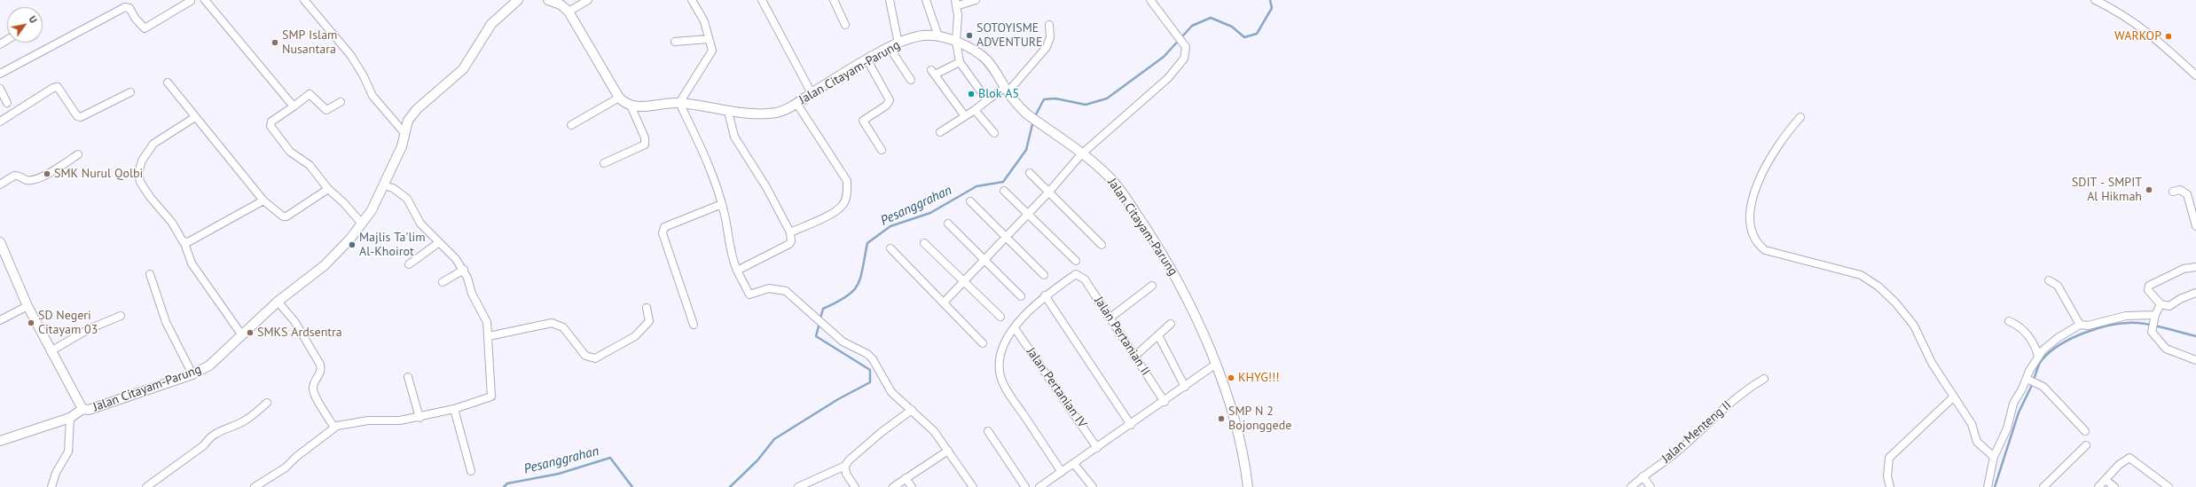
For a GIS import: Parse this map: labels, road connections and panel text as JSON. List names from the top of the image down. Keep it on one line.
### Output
{"streets":{"street":["Jalan Citayam-Parung","Jalan Pertanian II","Jalan Pertanian IV","Jalan Menteng II"]},"water":["Pesanggrahan"],"places":["SOTOYISME ADVENTURE","WARKOP","SMP Islam Nusantara","Blok A5","SMK Nurul Qolbi","SDIT - SMPIT Al Hikmah","Majlis Ta'lim Al-Khoirot","SD Negeri Citayam 03","SMKS Ardsentra","KHYG!!!","SMP N 2 Bojonggede"],"north":"top right"}
